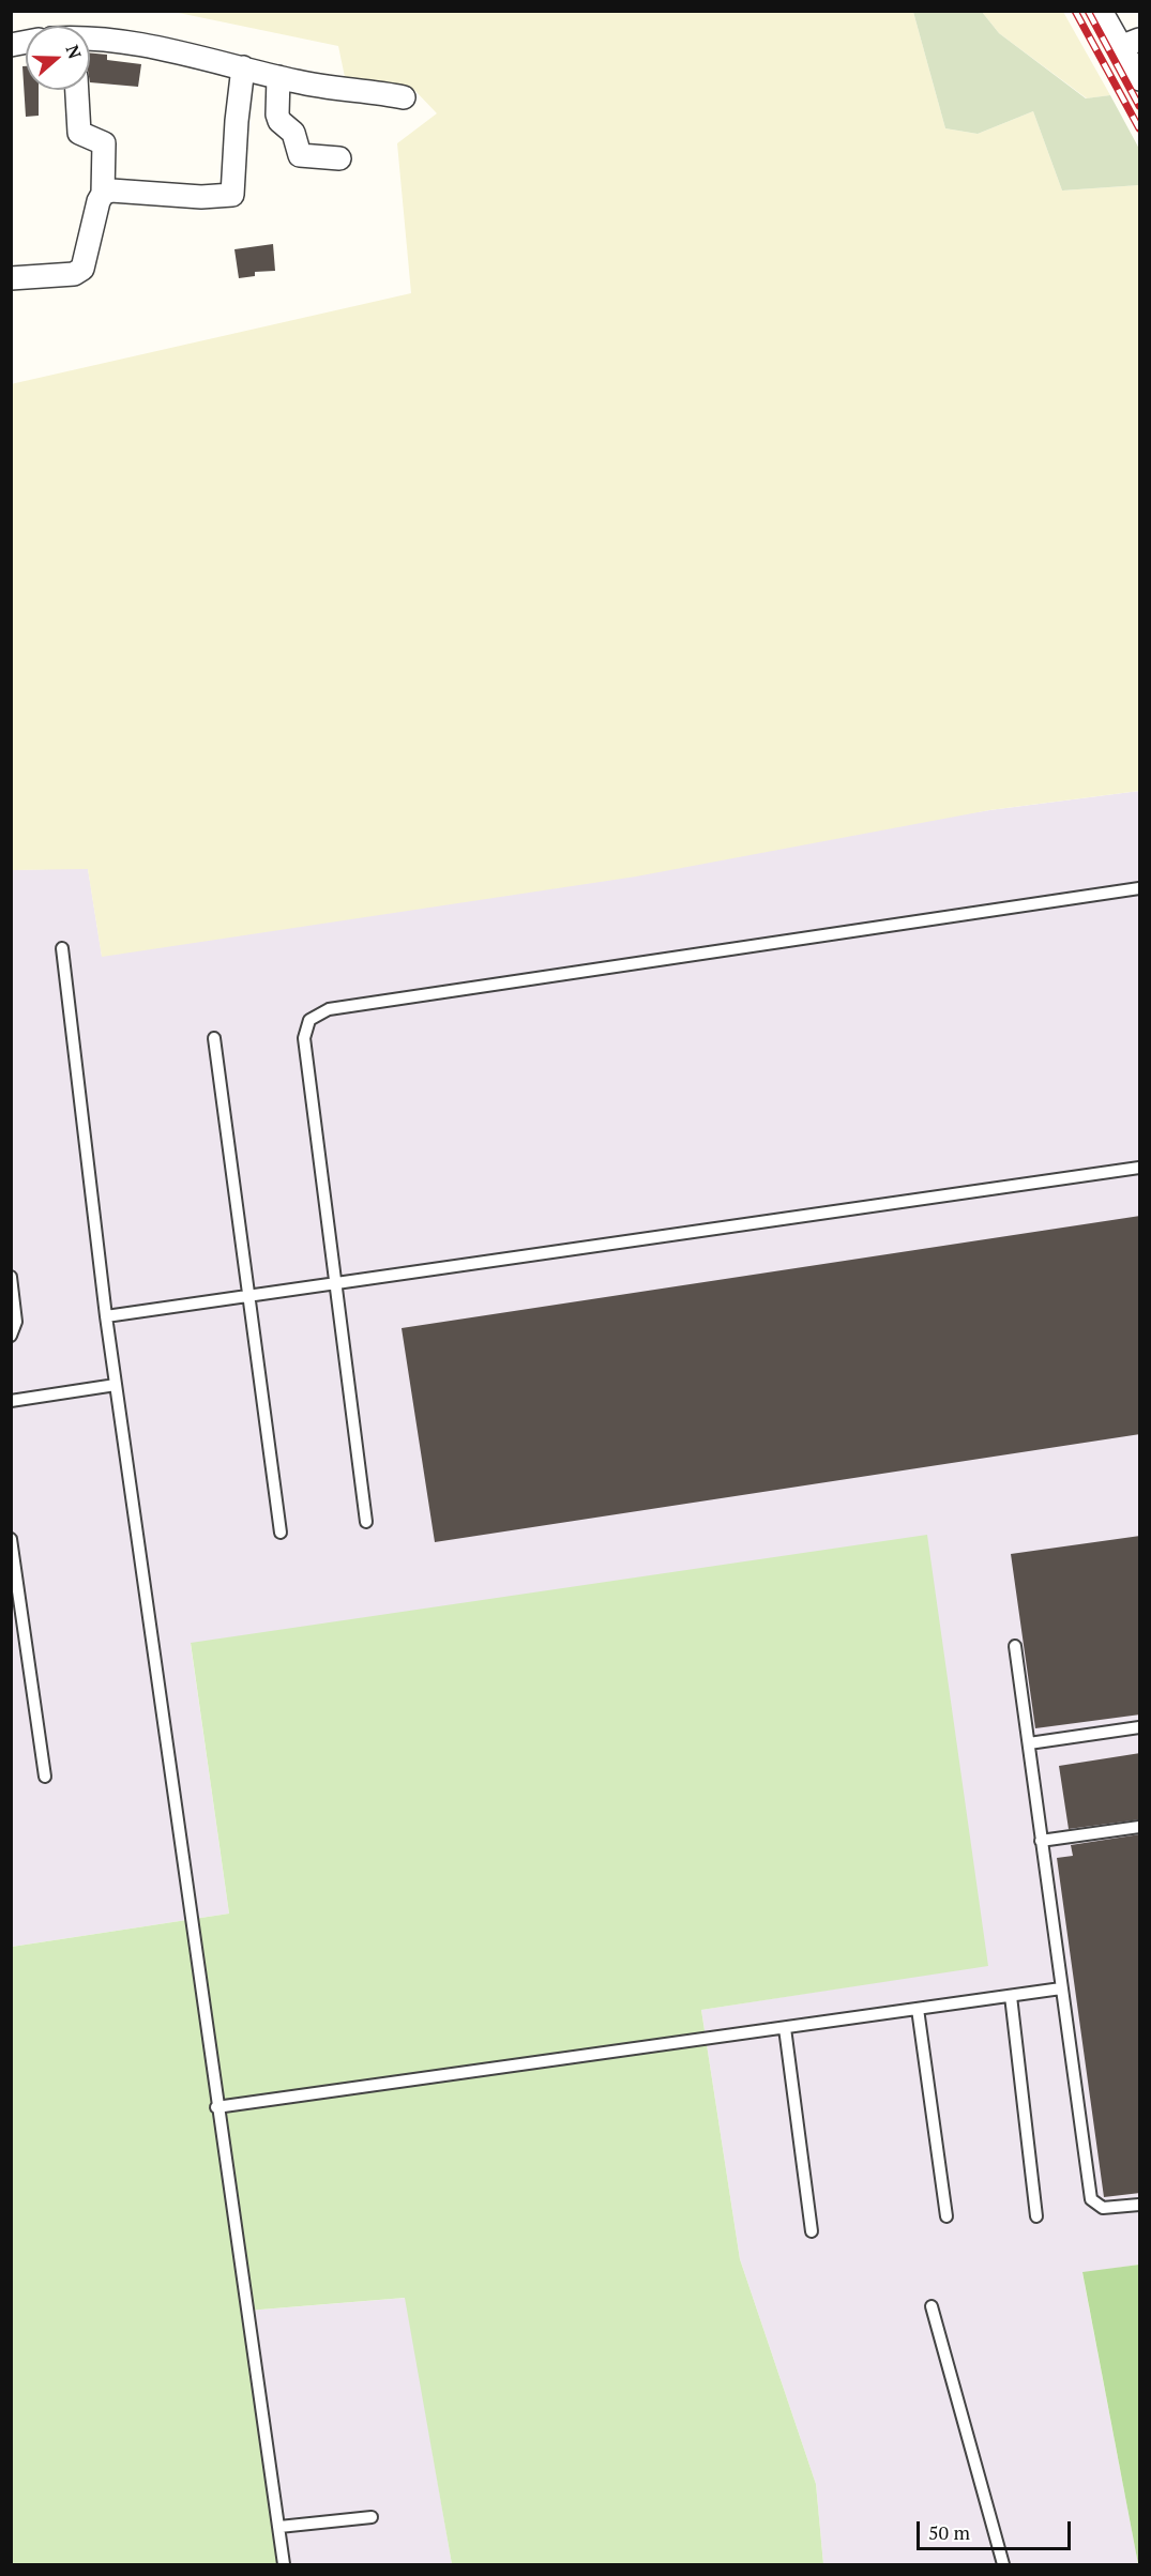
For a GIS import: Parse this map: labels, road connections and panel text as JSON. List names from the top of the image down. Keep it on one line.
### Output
{"scale_bar":"50 m","north":"right"}
